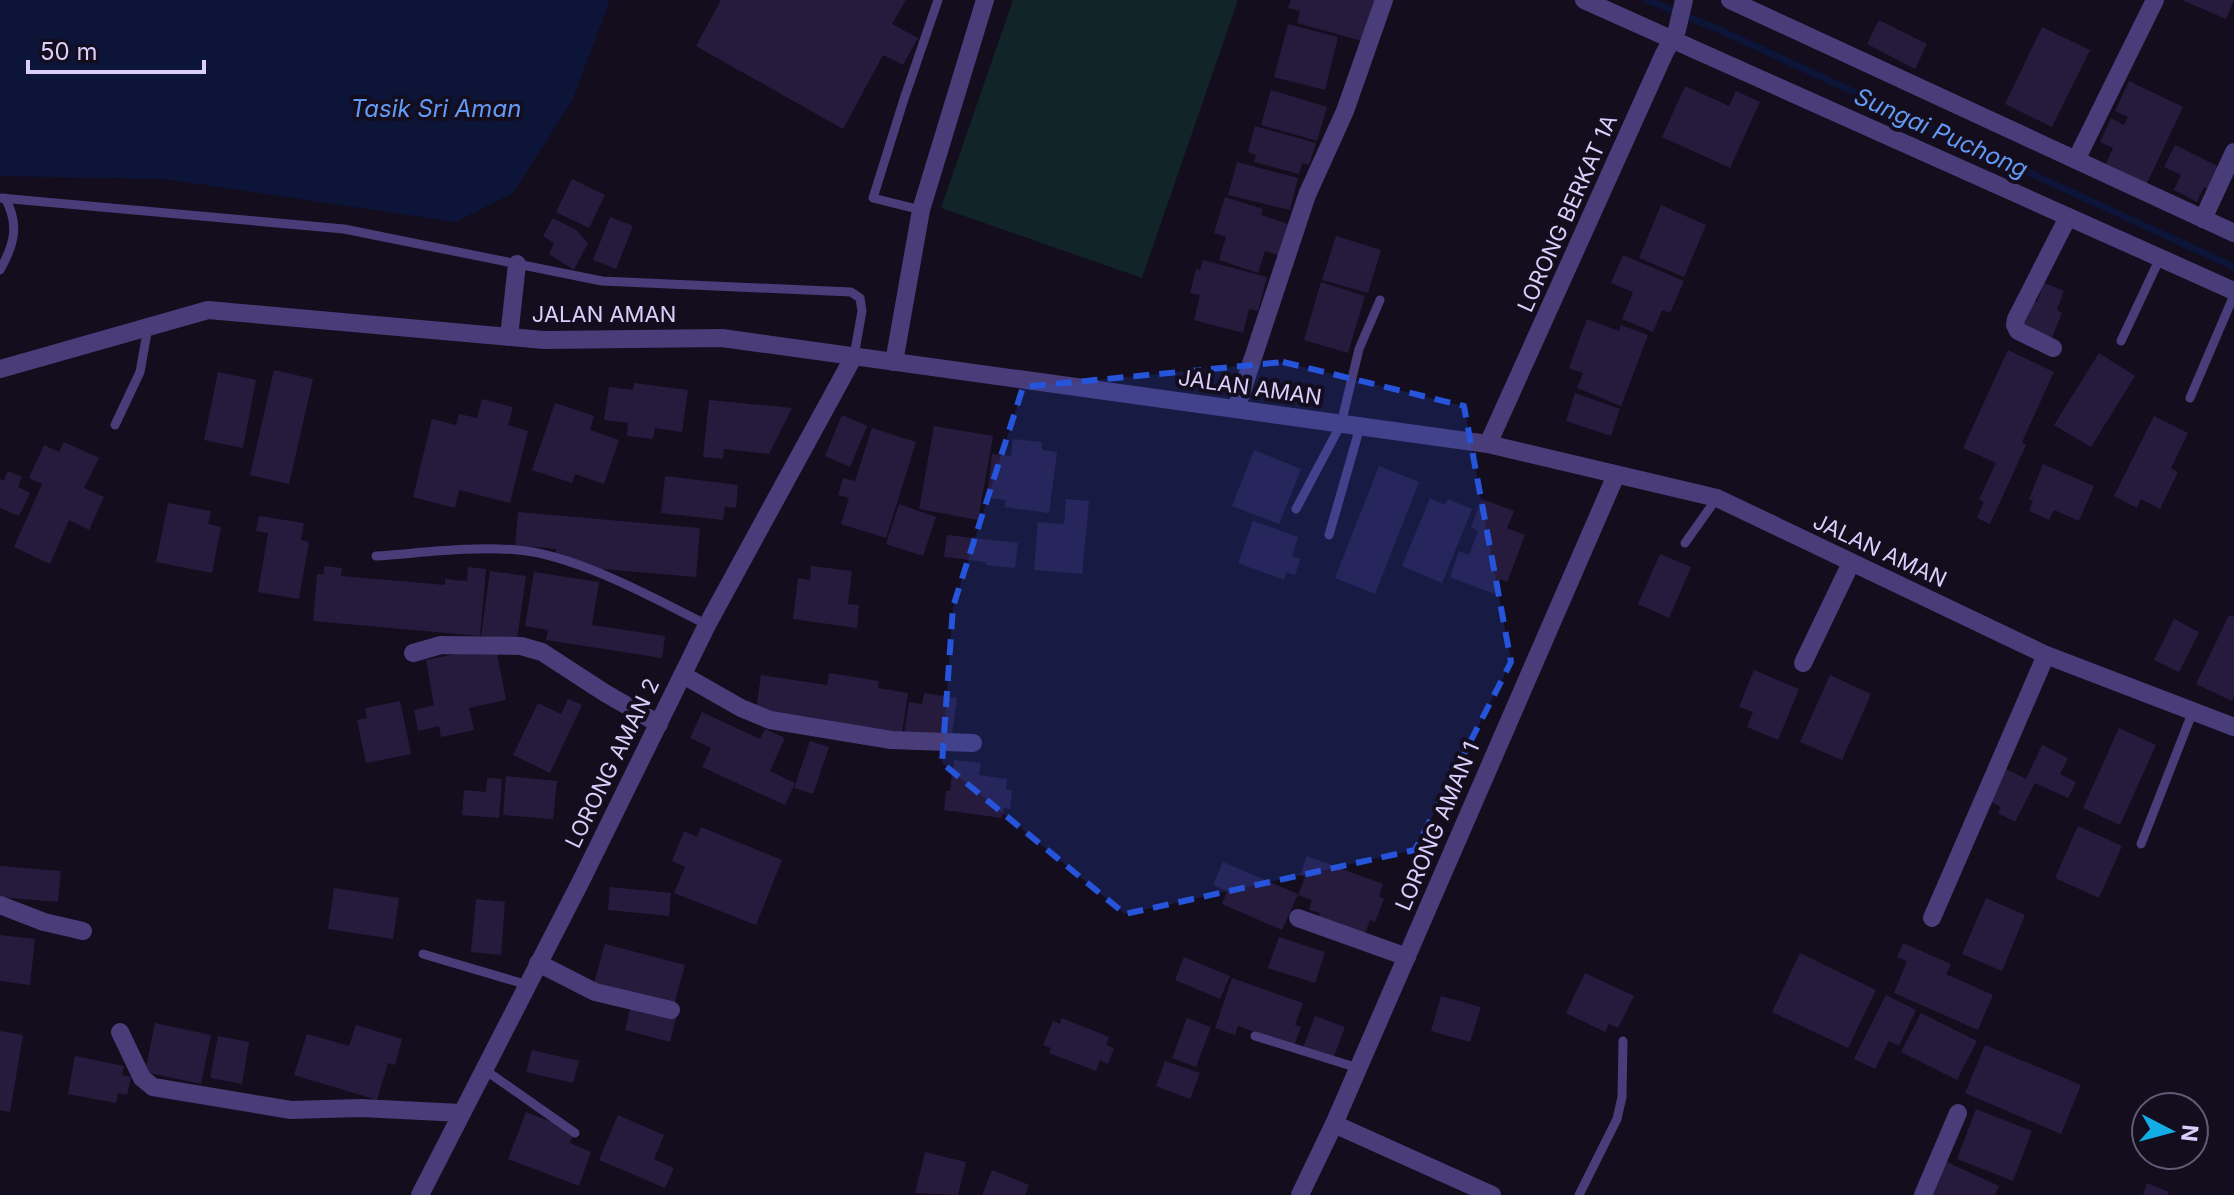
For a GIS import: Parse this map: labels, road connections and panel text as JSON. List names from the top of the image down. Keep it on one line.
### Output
{"streets":{"street":["LORONG BERKAT 1A","JALAN AMAN","LORONG AMAN 2","LORONG AMAN 1"]},"crossings":[["LORONG BERKAT 1A","JALAN AMAN"],["JALAN AMAN","LORONG AMAN 2"],["JALAN AMAN","LORONG AMAN 1"]],"water":["Tasik Sri Aman","Sungai Puchong"],"scale_bar":"50 m","north":"right"}
